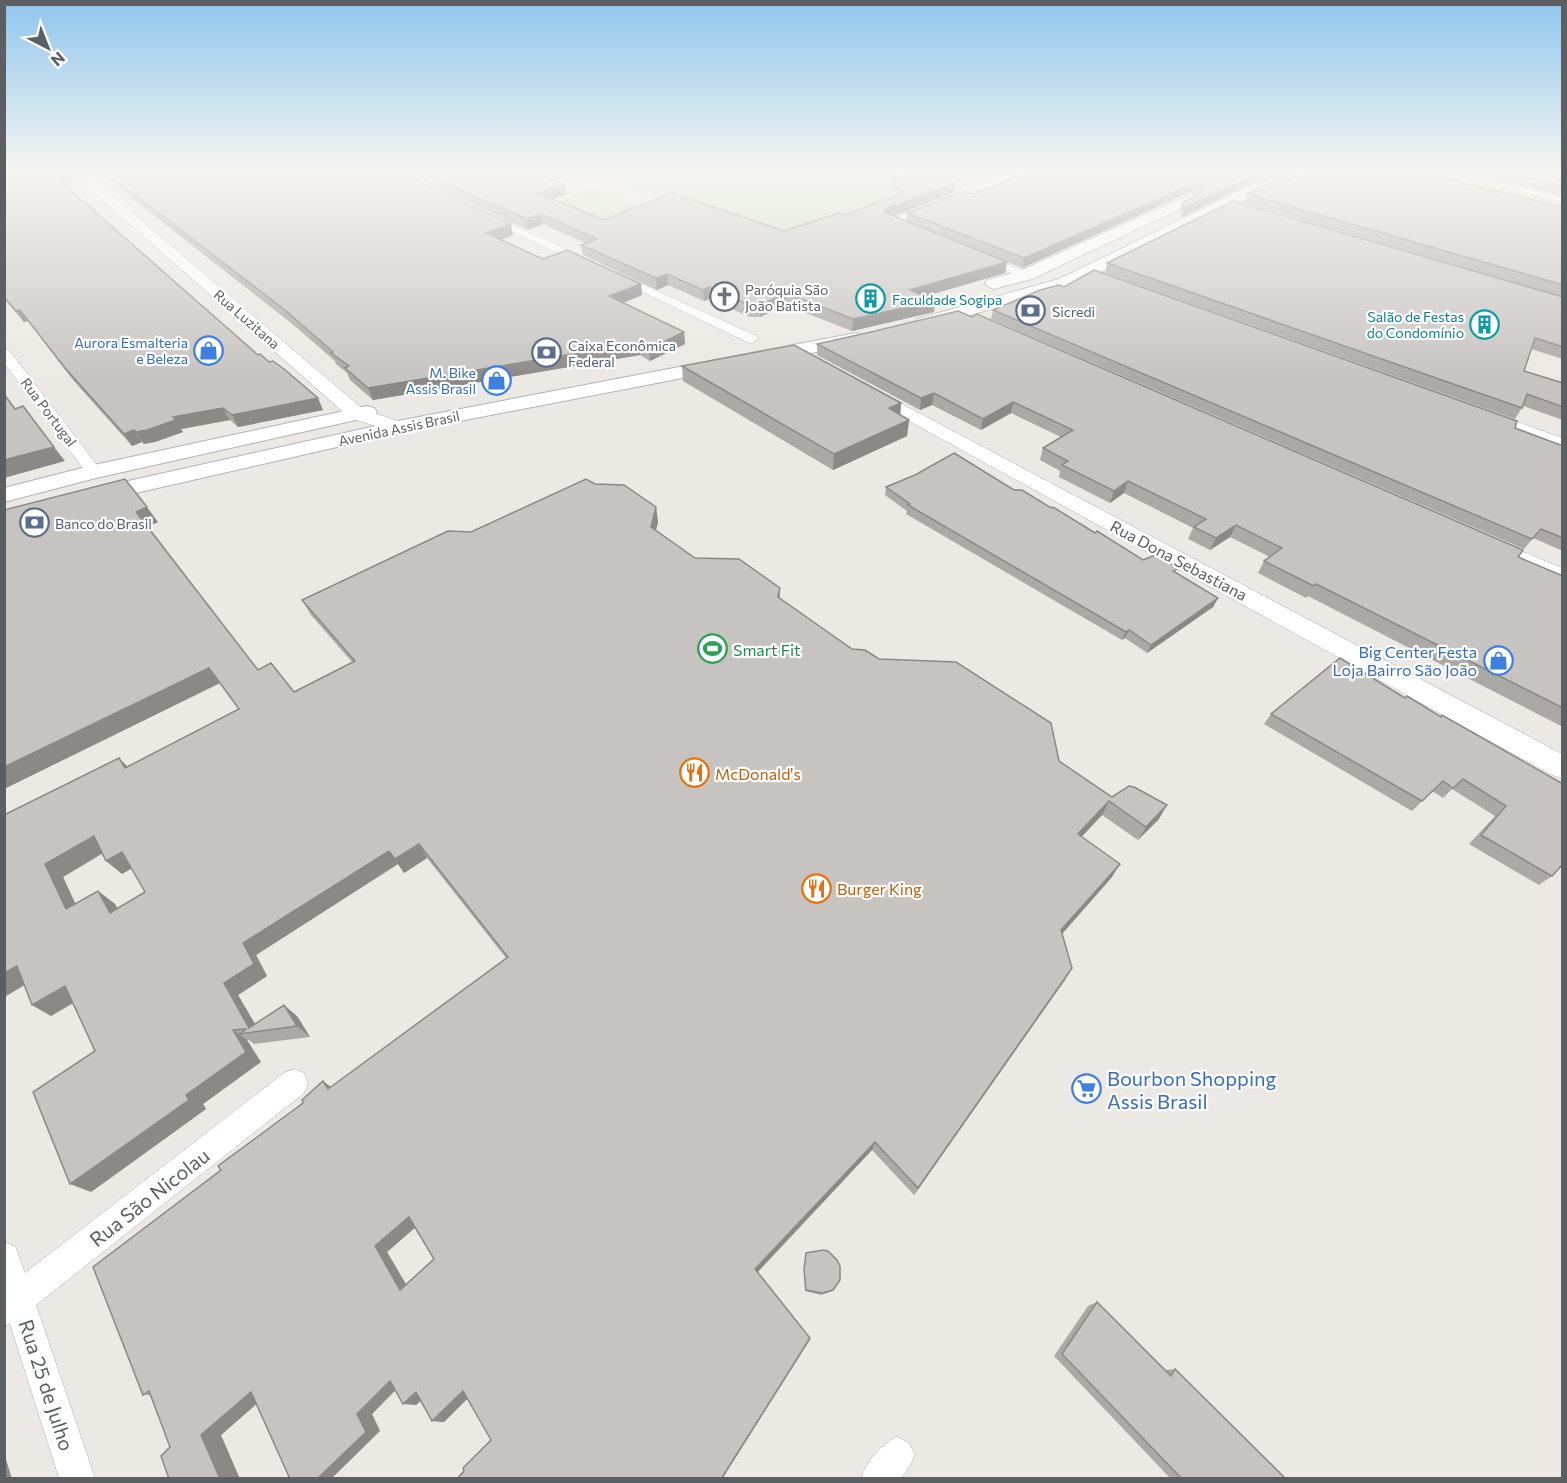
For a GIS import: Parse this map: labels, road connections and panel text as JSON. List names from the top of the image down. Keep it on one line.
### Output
{"streets":{"main road":["Avenida Assis Brasil"],"street":["Rua Luzitana","Rua Portugal","Rua Dona Sebastiana","Rua São Nicolau","Rua 25 de Julho"]},"crossings":[["Rua Luzitana","Avenida Assis Brasil"],["Rua Portugal","Avenida Assis Brasil"],["Rua São Nicolau","Rua 25 de Julho"]],"places":{"church":["Paróquia São João Batista"],"building":["Faculdade Sogipa","Salão de Festas do Condomínio"],"bank":["Sicredi","Caixa Econômica Federal","Banco do Brasil"],"shop":["Aurora Esmalteria e Beleza","M. Bike Assis Brasil","Big Center Festa Loja Bairro São João"],"sports":["Smart Fit"],"restaurant":["McDonald's","Burger King"],"supermarket":["Bourbon Shopping Assis Brasil"]},"north":"bottom right"}
